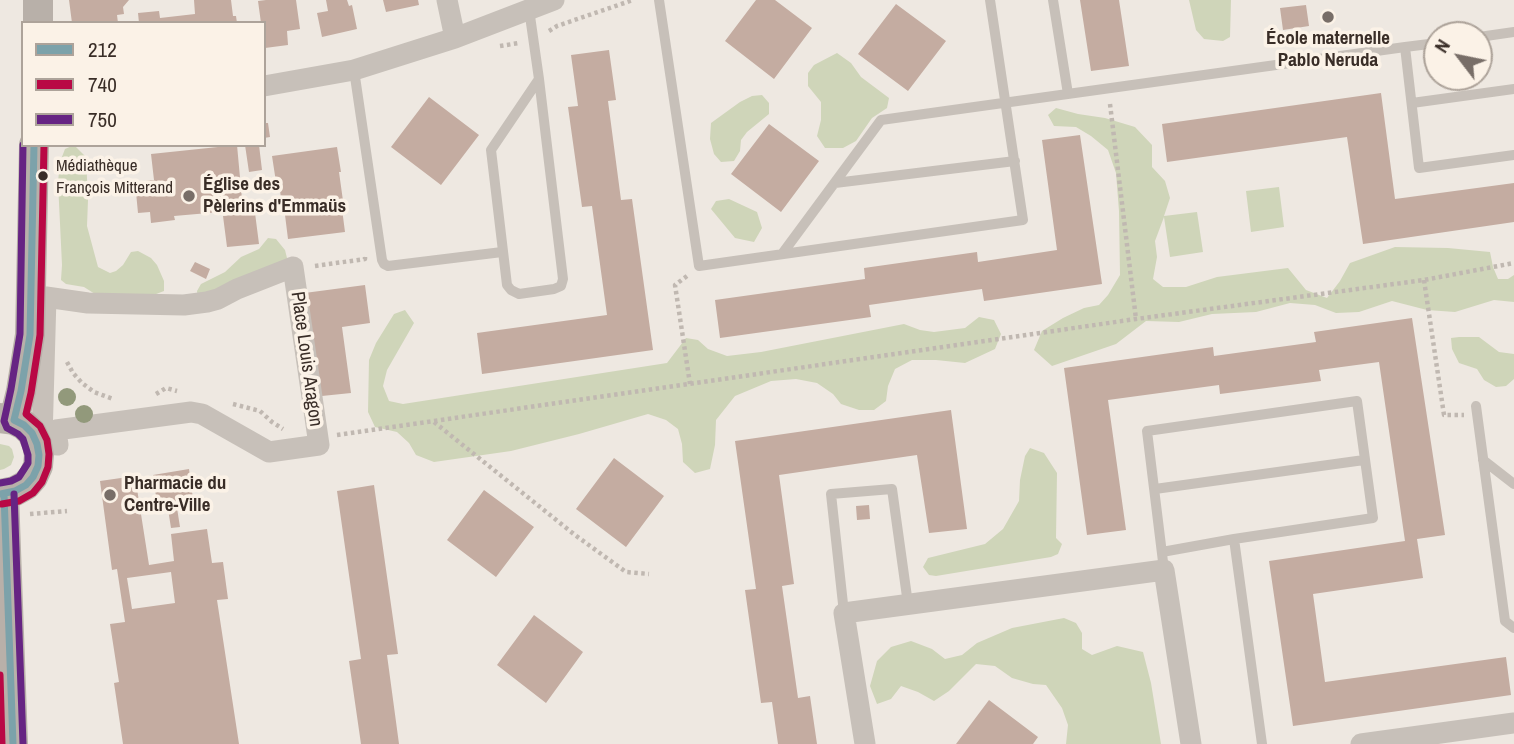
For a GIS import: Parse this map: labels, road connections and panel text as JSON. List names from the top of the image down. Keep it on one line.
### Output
{"streets":{"street":["Place Louis Aragon"]},"places":["École maternelle Pablo Neruda","Médiathèque François Mitterand","Église des Pèlerins d'Emmaüs","Pharmacie du Centre-Ville"],"lines":["transit line 212","transit line 740","transit line 750"],"legend":["212","740","750"],"north":"top left"}
